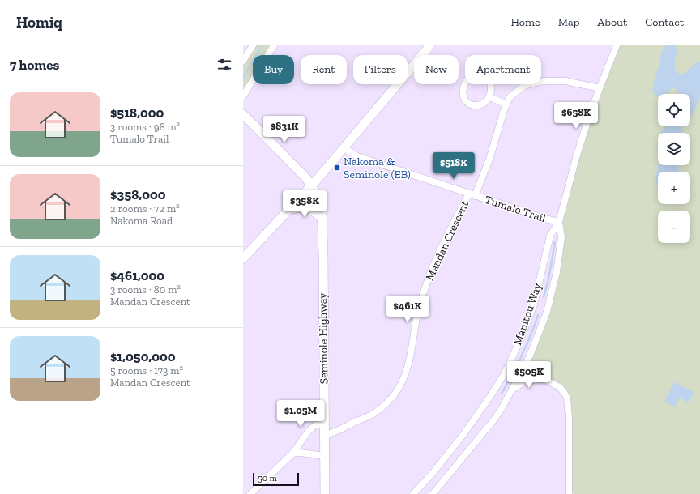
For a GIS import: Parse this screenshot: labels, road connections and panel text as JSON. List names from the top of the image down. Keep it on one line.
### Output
{"streets":{"street":["Tumalo Trail","Mandan Crescent","Manitou Way","Seminole Highway"]},"crossings":[["Tumalo Trail","Mandan Crescent"],["Tumalo Trail","Manitou Way"],["Mandan Crescent","Manitou Way"],["Mandan Crescent","Seminole Highway"]],"places":{"transit":["Nakoma & Seminole (EB)"]},"scale_bar":"50 m","page":{"header":"Homiq","nav":["Home","Map","About","Contact"],"heading":"7 homes","chip":["Buy","Rent","Filters","New","Apartment"],"list":[{"name":"$518,000","note":"3 rooms · 98 m² · Tumalo Trail"},{"name":"$358,000","note":"2 rooms · 72 m² · Nakoma Road"},{"name":"$461,000","note":"3 rooms · 80 m² · Mandan Crescent"},{"name":"$1,050,000","note":"5 rooms · 173 m² · Mandan Crescent"}],"map_buttons":["+","−"],"price":["$658K","$831K","$518K","$358K","$461K","$505K","$1.05M"],"scale":"50 m"}}
